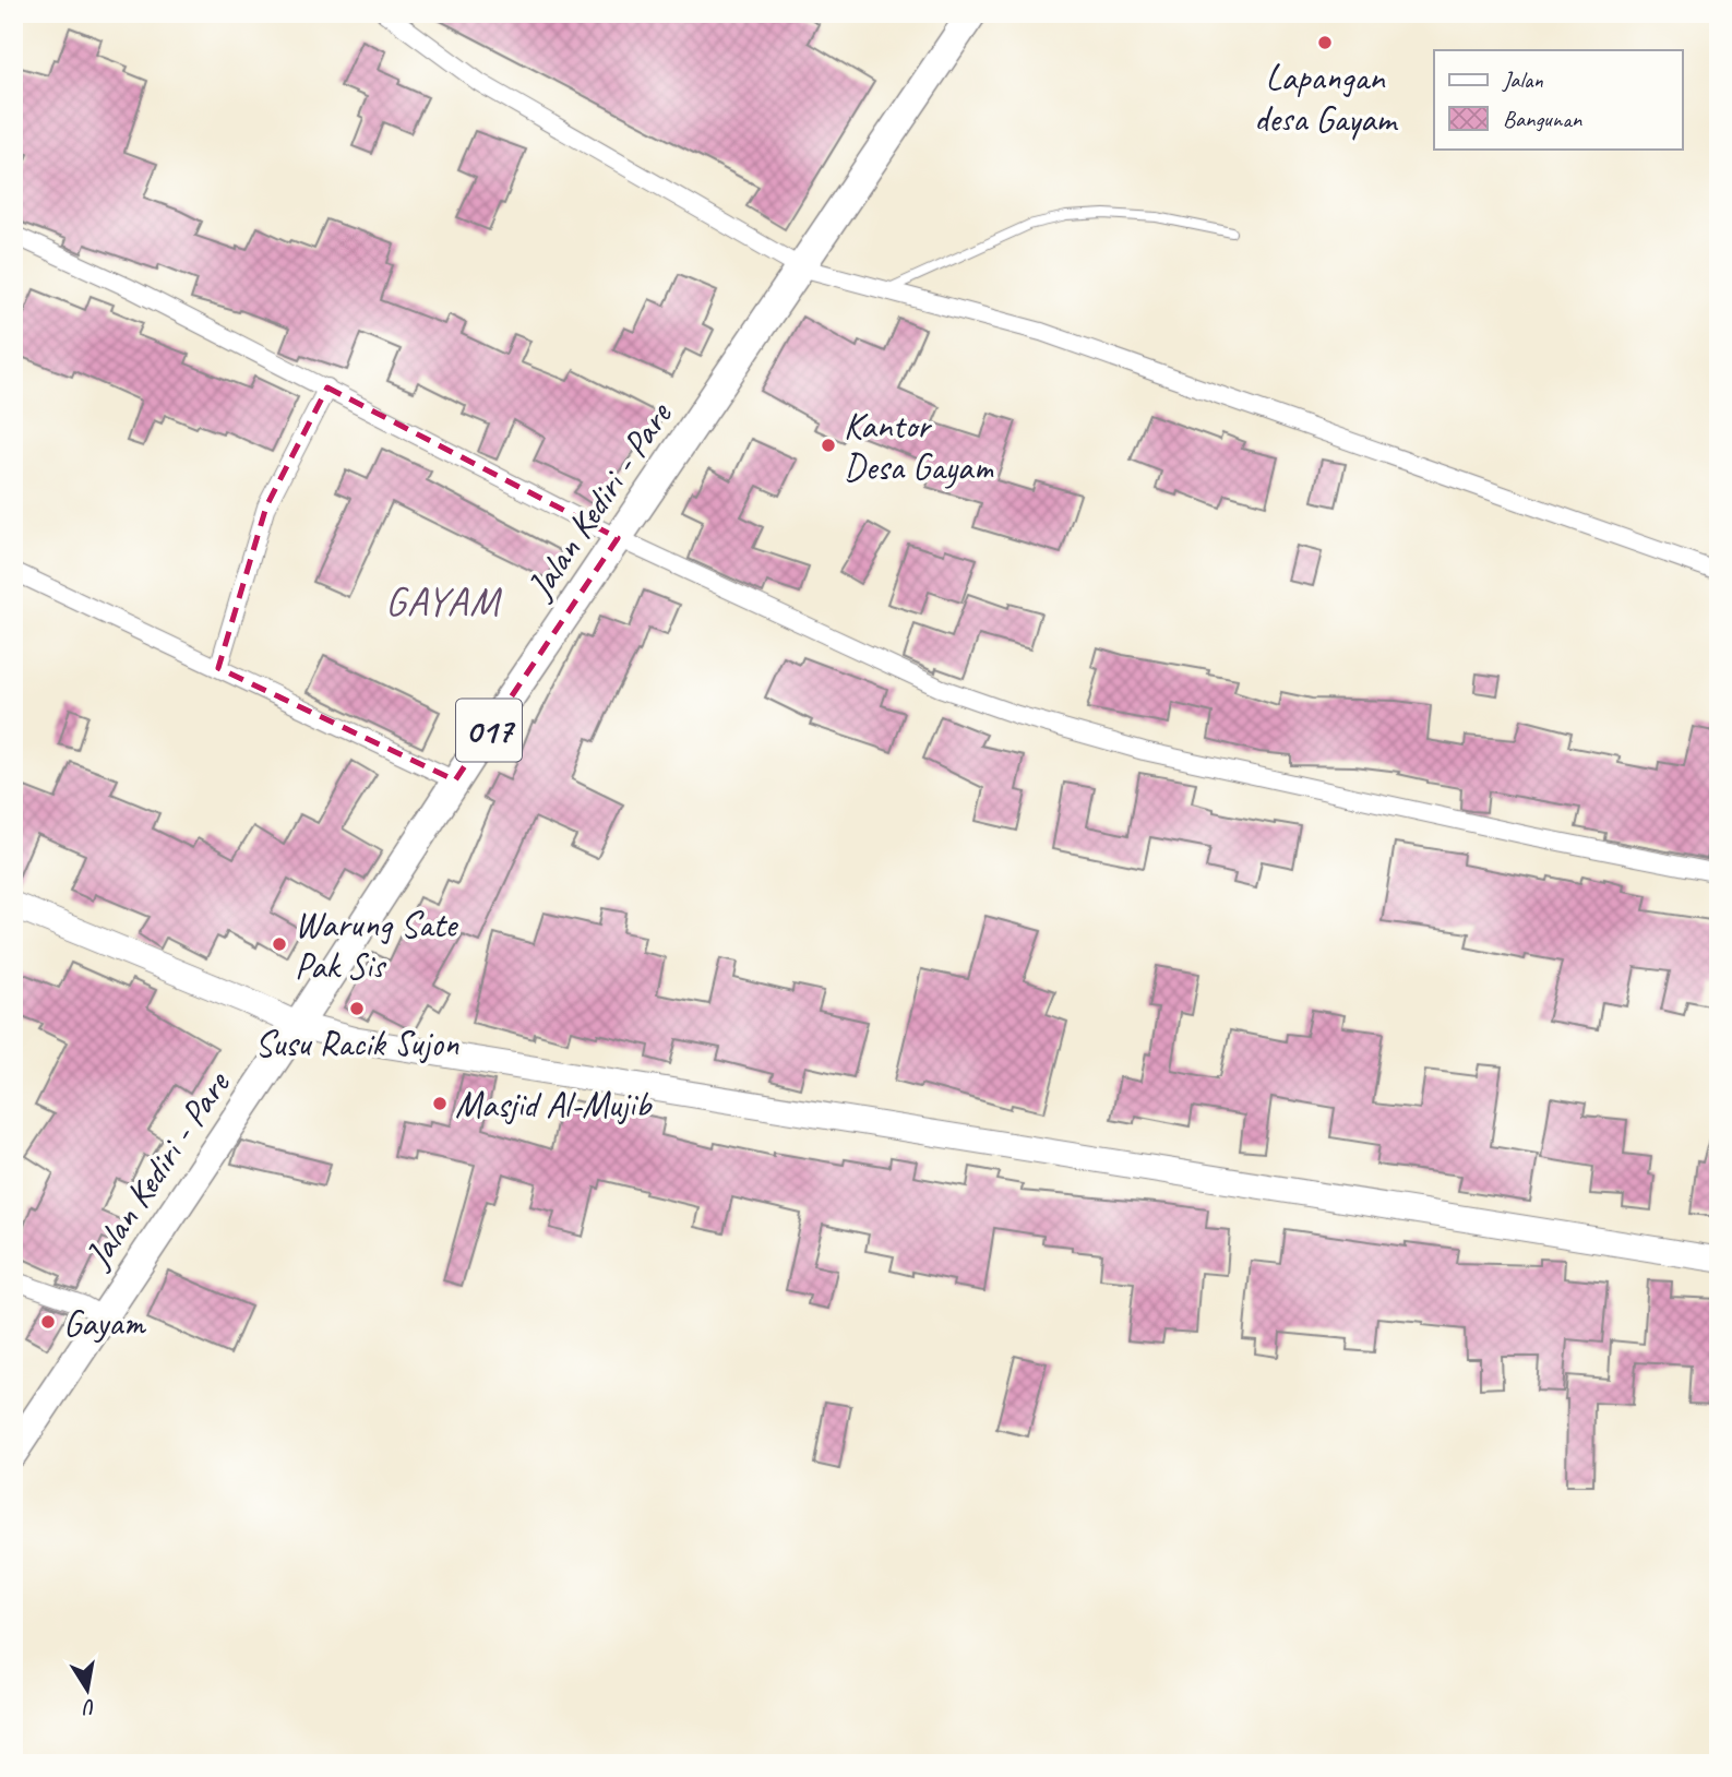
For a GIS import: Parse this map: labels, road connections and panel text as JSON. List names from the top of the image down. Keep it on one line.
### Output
{"streets":{"main road":["Jalan Kediri - Pare","017"]},"districts":["GAYAM"],"places":["Lapangan desa Gayam","Kantor Desa Gayam","Warung Sate Pak Sis","Susu Racik Sujon","Masjid Al-Mujib","Gayam"],"legend":["Jalan","Bangunan"],"north":"bottom"}
